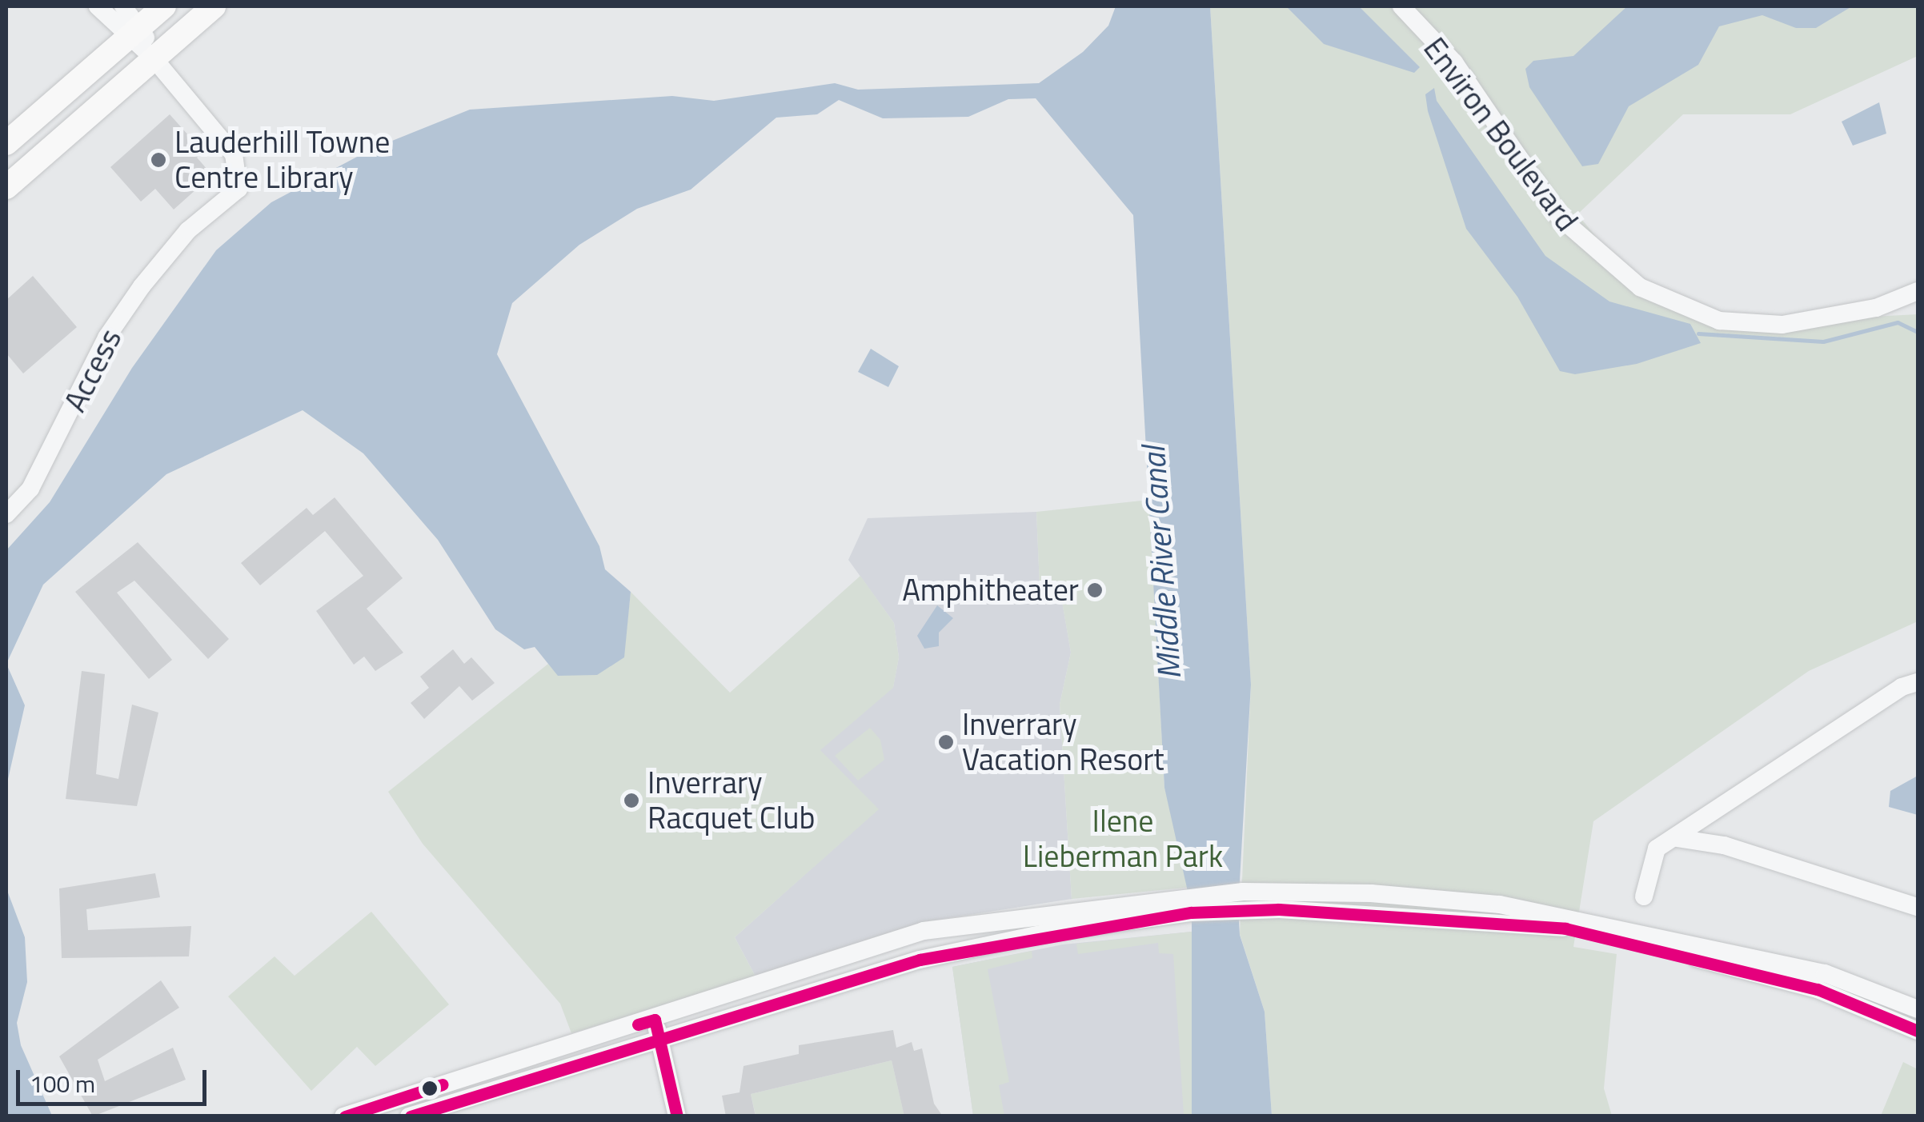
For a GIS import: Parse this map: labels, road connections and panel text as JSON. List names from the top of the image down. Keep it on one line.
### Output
{"streets":{"street":["Environ Boulevard","Access"]},"water":["Middle River Canal"],"parks":["Ilene Lieberman Park"],"places":["Lauderhill Towne Centre Library","Amphitheater","Inverrary Vacation Resort","Inverrary Racquet Club"],"scale_bar":"100 m"}
